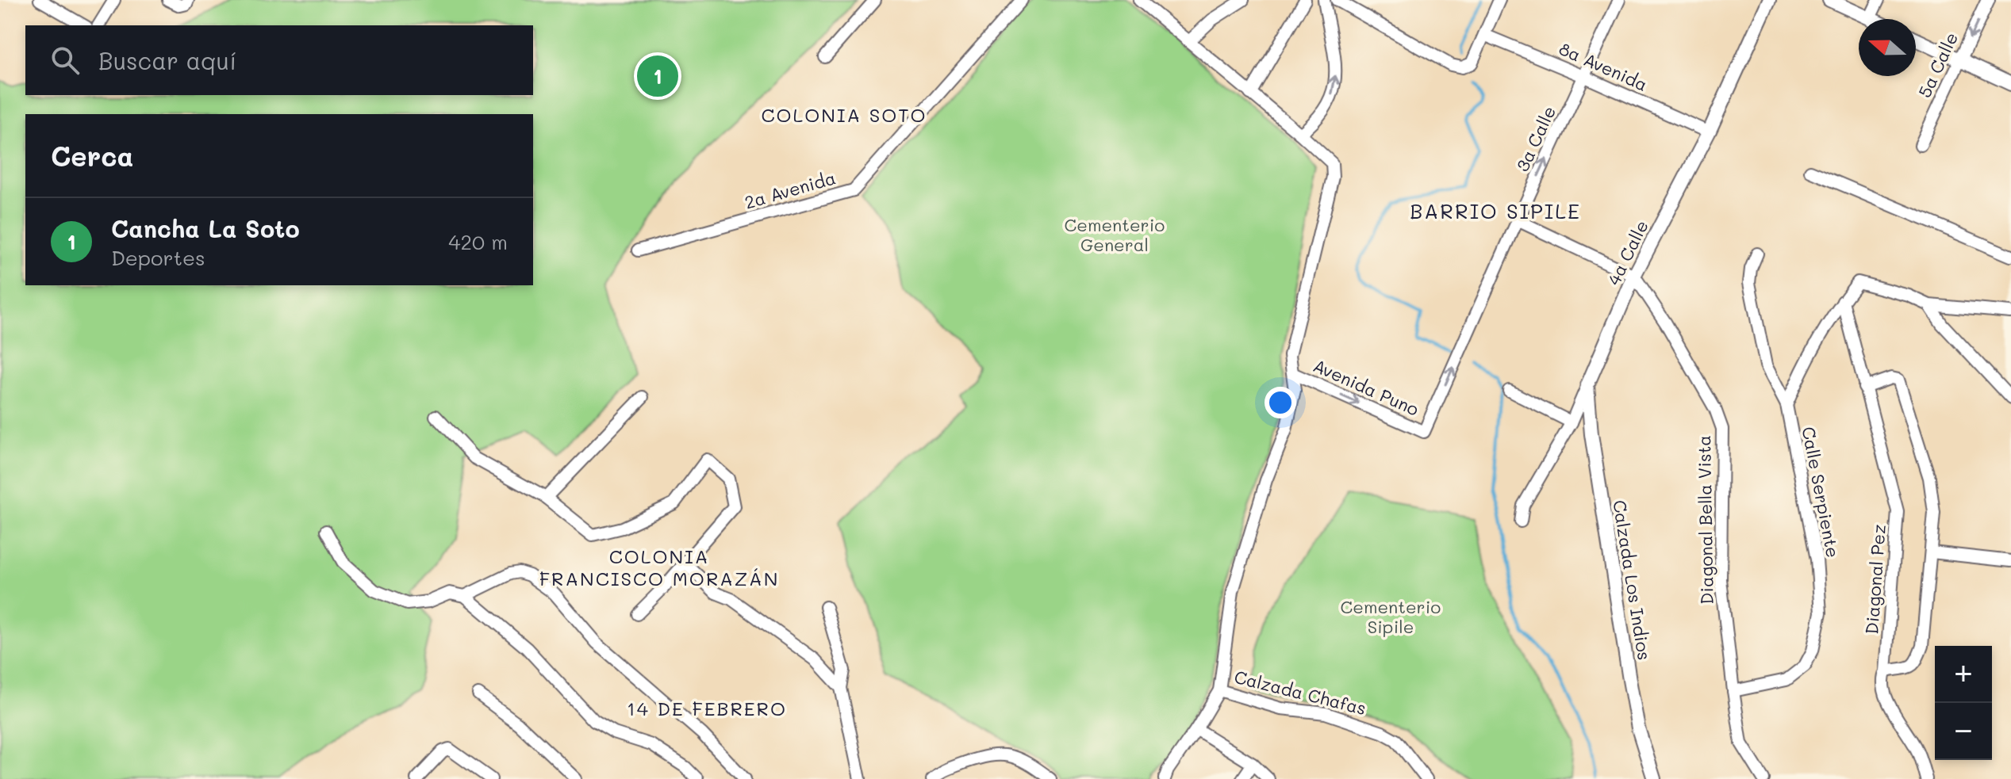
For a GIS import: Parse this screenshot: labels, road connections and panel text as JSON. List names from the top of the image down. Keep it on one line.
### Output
{"streets":{"street":["5a Calle","8a Avenida","3a Calle","2a Avenida","4a Calle","Avenida Puno","Calle Serpiente","Diagonal Bella Vista","Diagonal Pez","Calzada Los Indios","Calzada Chafas"]},"crossings":[["8a Avenida","3a Calle"],["8a Avenida","4a Calle"],["3a Calle","Avenida Puno"],["4a Calle","Diagonal Bella Vista"],["4a Calle","Calzada Los Indios"],["Calle Serpiente","Diagonal Bella Vista"]],"one_way":["5a Calle","3a Calle","Avenida Puno"],"districts":["COLONIA SOTO","BARRIO SIPILE","COLONIA FRANCISCO MORAZÁN","14 DE FEBRERO"],"parks":["Cementerio General","Cementerio Sipile"],"north":"left","page":{"search":"Buscar aquí","pins":"1","heading":"Cerca","list":[{"mark":"1","name":"Cancha La Soto","note":"Deportes","value":"420 m"}],"map_buttons":["+","−"]}}
